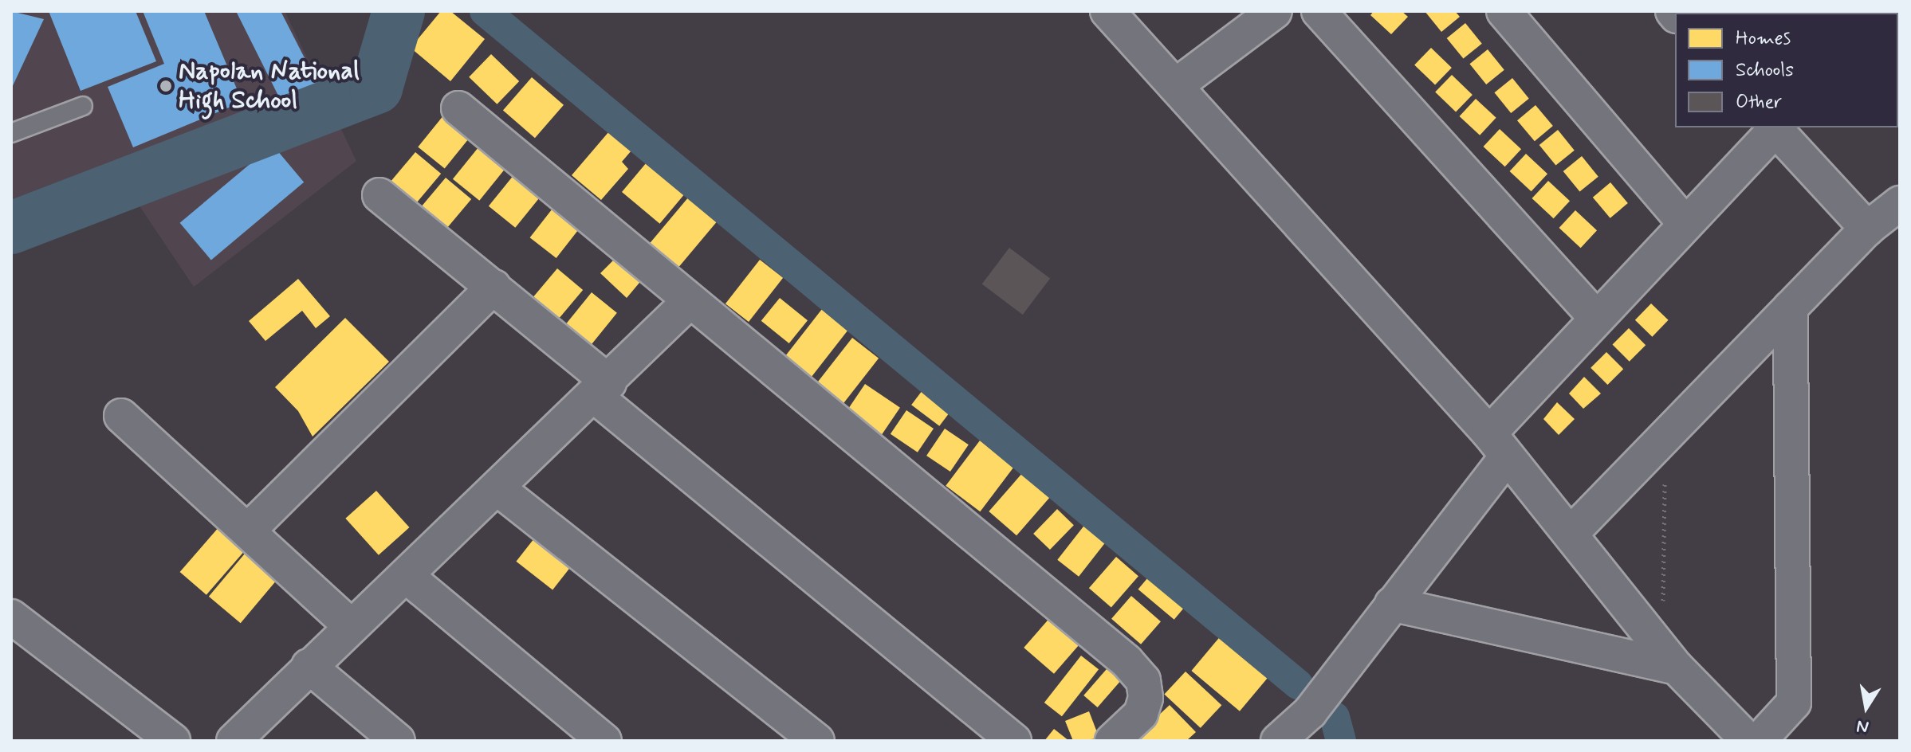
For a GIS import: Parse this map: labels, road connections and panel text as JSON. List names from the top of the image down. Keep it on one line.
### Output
{"places":["Napolan National High School"],"legend":["Homes","Schools","Other"],"north":"bottom"}
